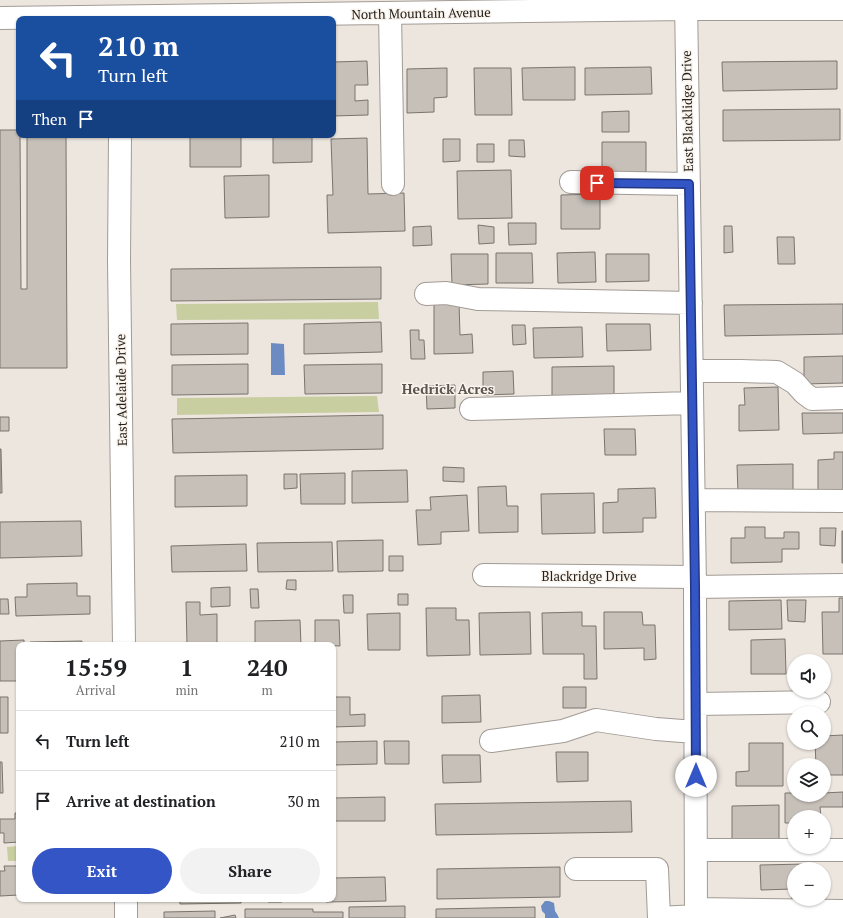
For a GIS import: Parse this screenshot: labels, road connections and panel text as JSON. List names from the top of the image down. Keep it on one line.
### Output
{"streets":{"street":["North Mountain Avenue","East Blacklidge Drive","East Adelaide Drive","Blackridge Drive"]},"crossings":[["North Mountain Avenue","East Blacklidge Drive"],["East Blacklidge Drive","Blackridge Drive"]],"districts":["Hedrick Acres"],"page":{"turn":["210 m","Turn left"],"then":"Then","eta":["15:59","Arrival","1","min","240","m"],"map_buttons":["+","−"],"list":[{"name":"Turn left","value":"210 m"},{"name":"Arrive at destination","value":"30 m"}],"buttons":["Exit","Share"]}}
